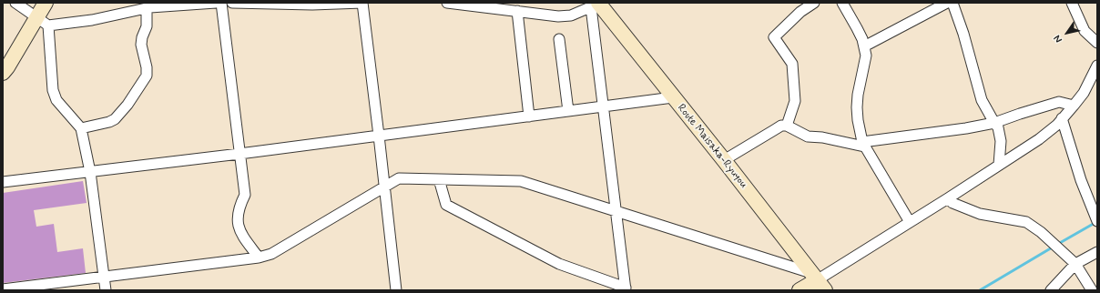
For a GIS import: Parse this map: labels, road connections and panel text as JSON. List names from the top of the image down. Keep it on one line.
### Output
{"streets":{"main road":["Route Maisaka-Ryuyou"]},"north":"bottom left"}
